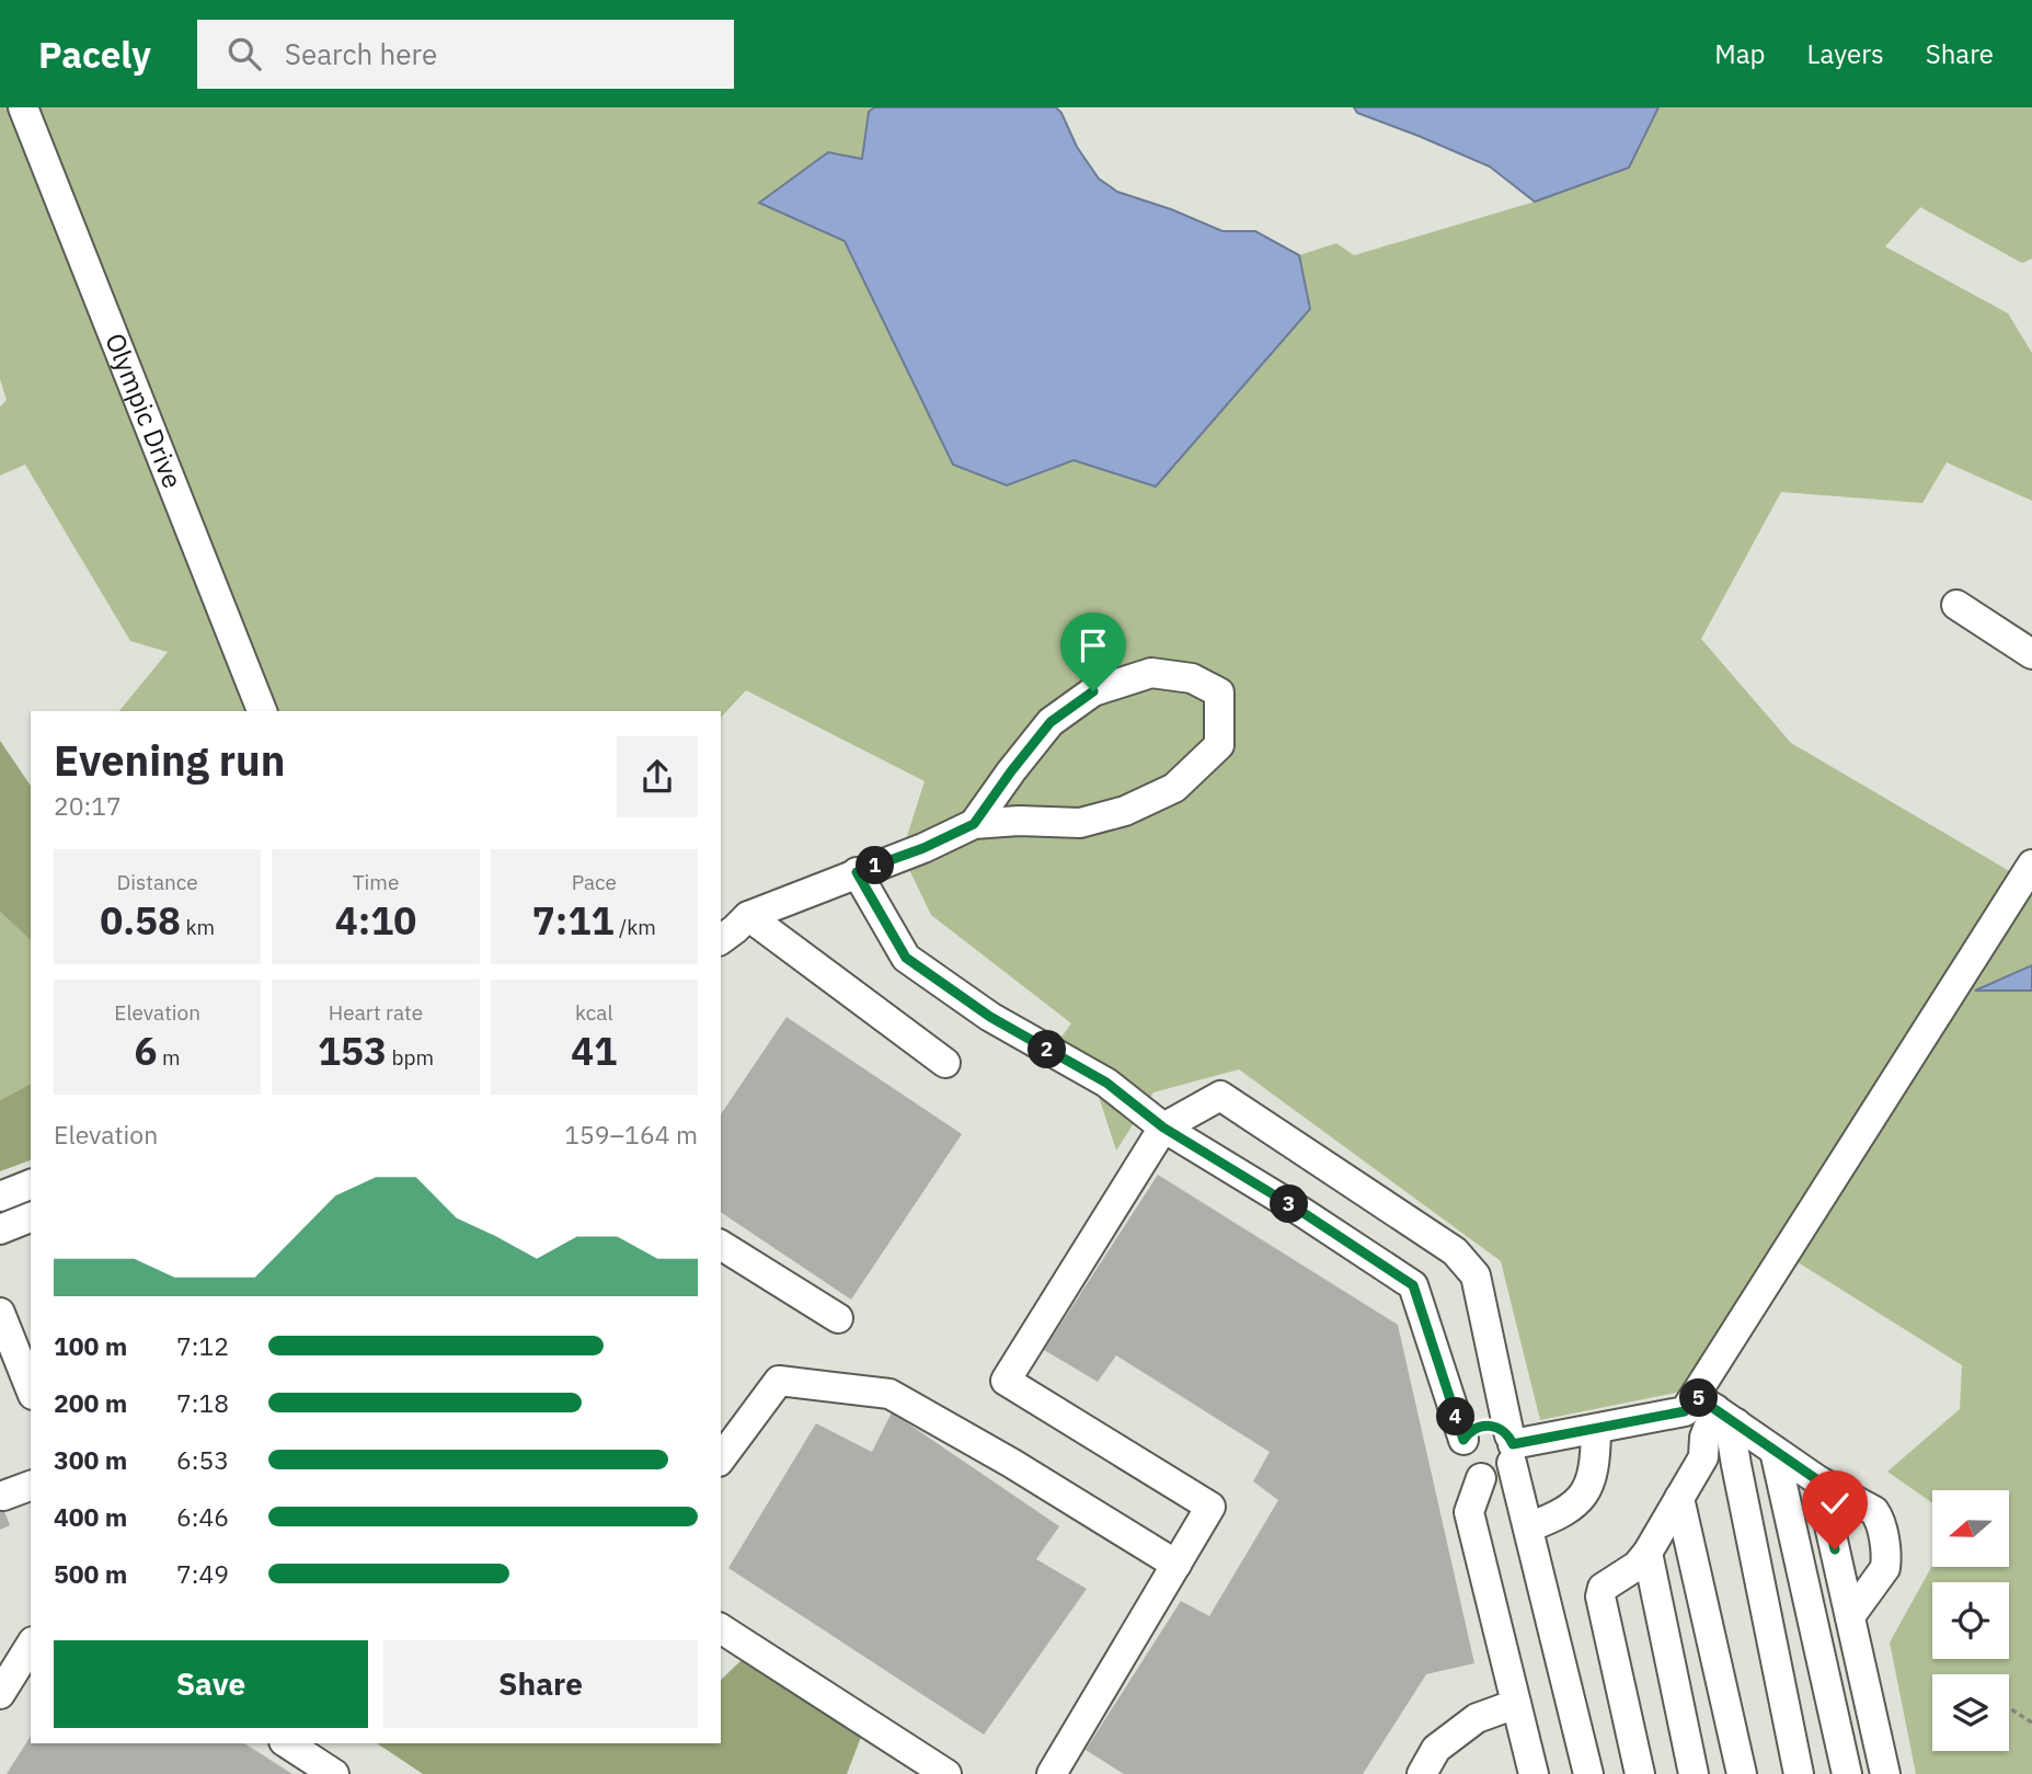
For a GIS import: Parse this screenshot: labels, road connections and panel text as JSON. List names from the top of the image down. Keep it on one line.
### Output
{"streets":{"street":["Olympic Drive"]},"north":"left","page":{"header":"Pacely","search":"Search here","nav":["Map","Layers","Share"],"heading":["Evening run","20:17"],"stats":[["Distance","0.58 km"],["Time","4:10"],["Pace","7:11 /km"],["Elevation","6 m"],["Heart rate","153 bpm"],["kcal","41"]],"pins":["1","2","3","5","4"],"chart":["Elevation","159–164 m"],"list":[{"name":"100 m","note":"7:12"},{"name":"200 m","note":"7:18"},{"name":"300 m","note":"6:53"},{"name":"400 m","note":"6:46"},{"name":"500 m","note":"7:49"}],"buttons":["Save","Share"]}}
